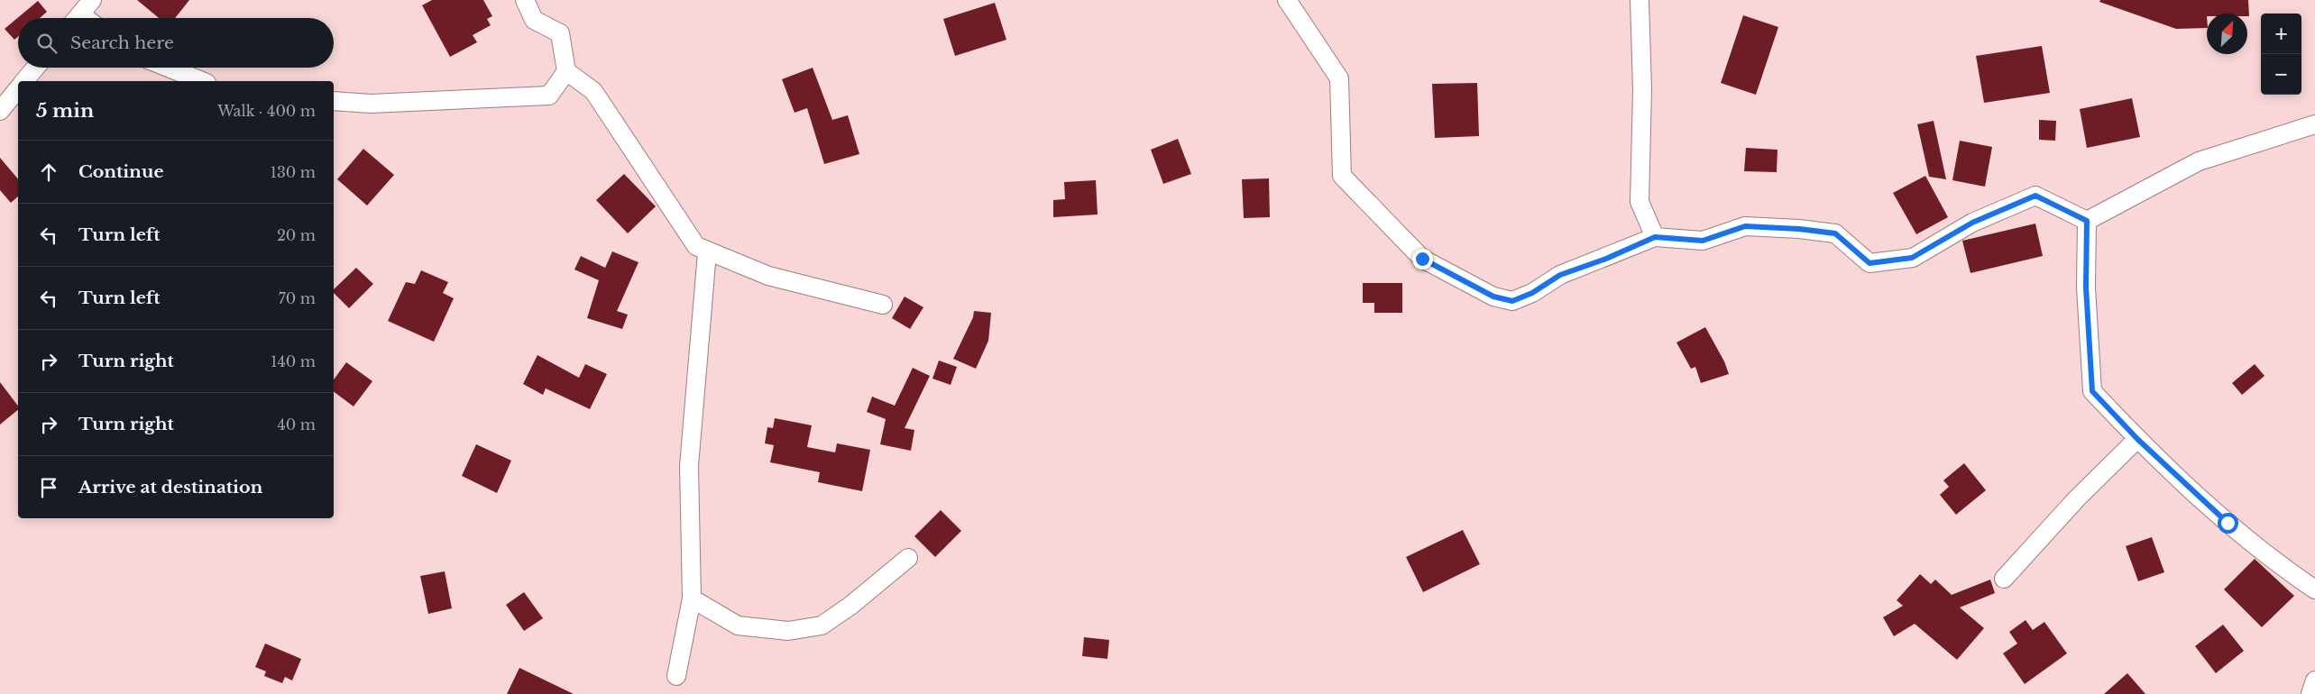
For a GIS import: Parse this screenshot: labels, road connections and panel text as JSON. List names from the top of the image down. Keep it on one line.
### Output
{"north":"top right","page":{"map_buttons":["+","−"],"search":"Search here","heading":["5 min","Walk · 400 m"],"list":[["Continue","130 m"],["Turn left","20 m"],["Turn left","70 m"],["Turn right","140 m"],["Turn right","40 m"],"Arrive at destination"]}}
